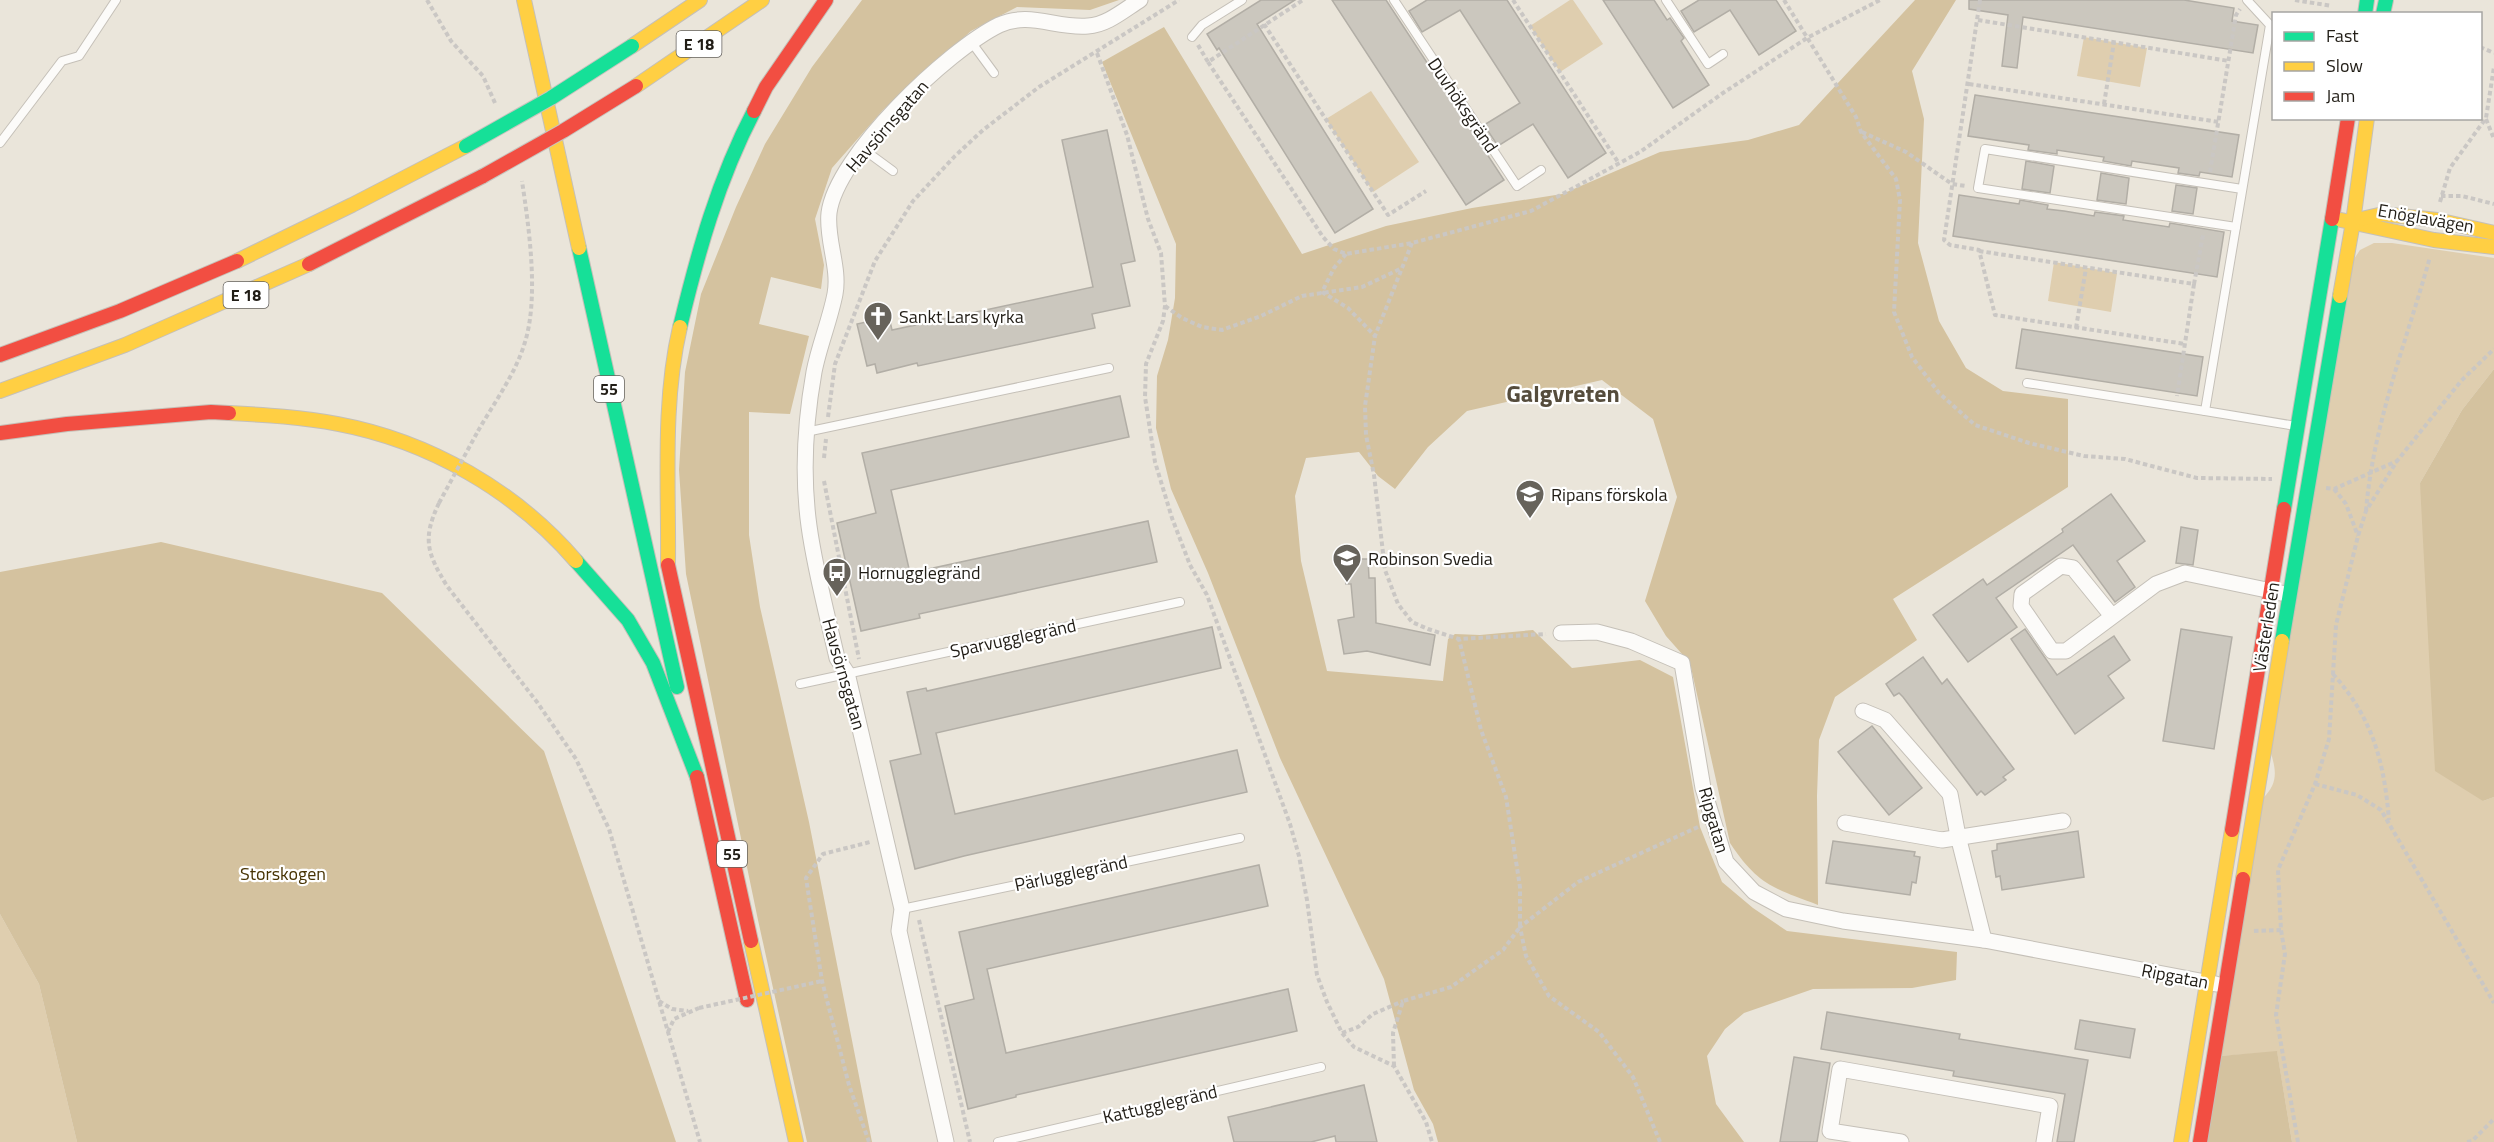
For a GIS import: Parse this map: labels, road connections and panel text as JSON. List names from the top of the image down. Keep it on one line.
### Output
{"streets":{"main road":["E 18","Enöglavägen","55","Västerleden"],"street":["Havsörnsgatan","Ripgatan"],"lane":["Duvhöksgränd","Sparvugglegränd","Pärlugglegränd","Kattugglegränd"]},"crossings":[["Havsörnsgatan","Sparvugglegränd"],["Havsörnsgatan","Pärlugglegränd"],["Enöglavägen","Västerleden"],["Västerleden","Ripgatan"]],"districts":["Galgvreten"],"parks":["Storskogen"],"places":{"church":["Sankt Lars kyrka"],"school or university":["Ripans förskola","Robinson Svedia"],"bus stop":["Hornugglegränd"]},"legend":["Fast","Slow","Jam"]}
